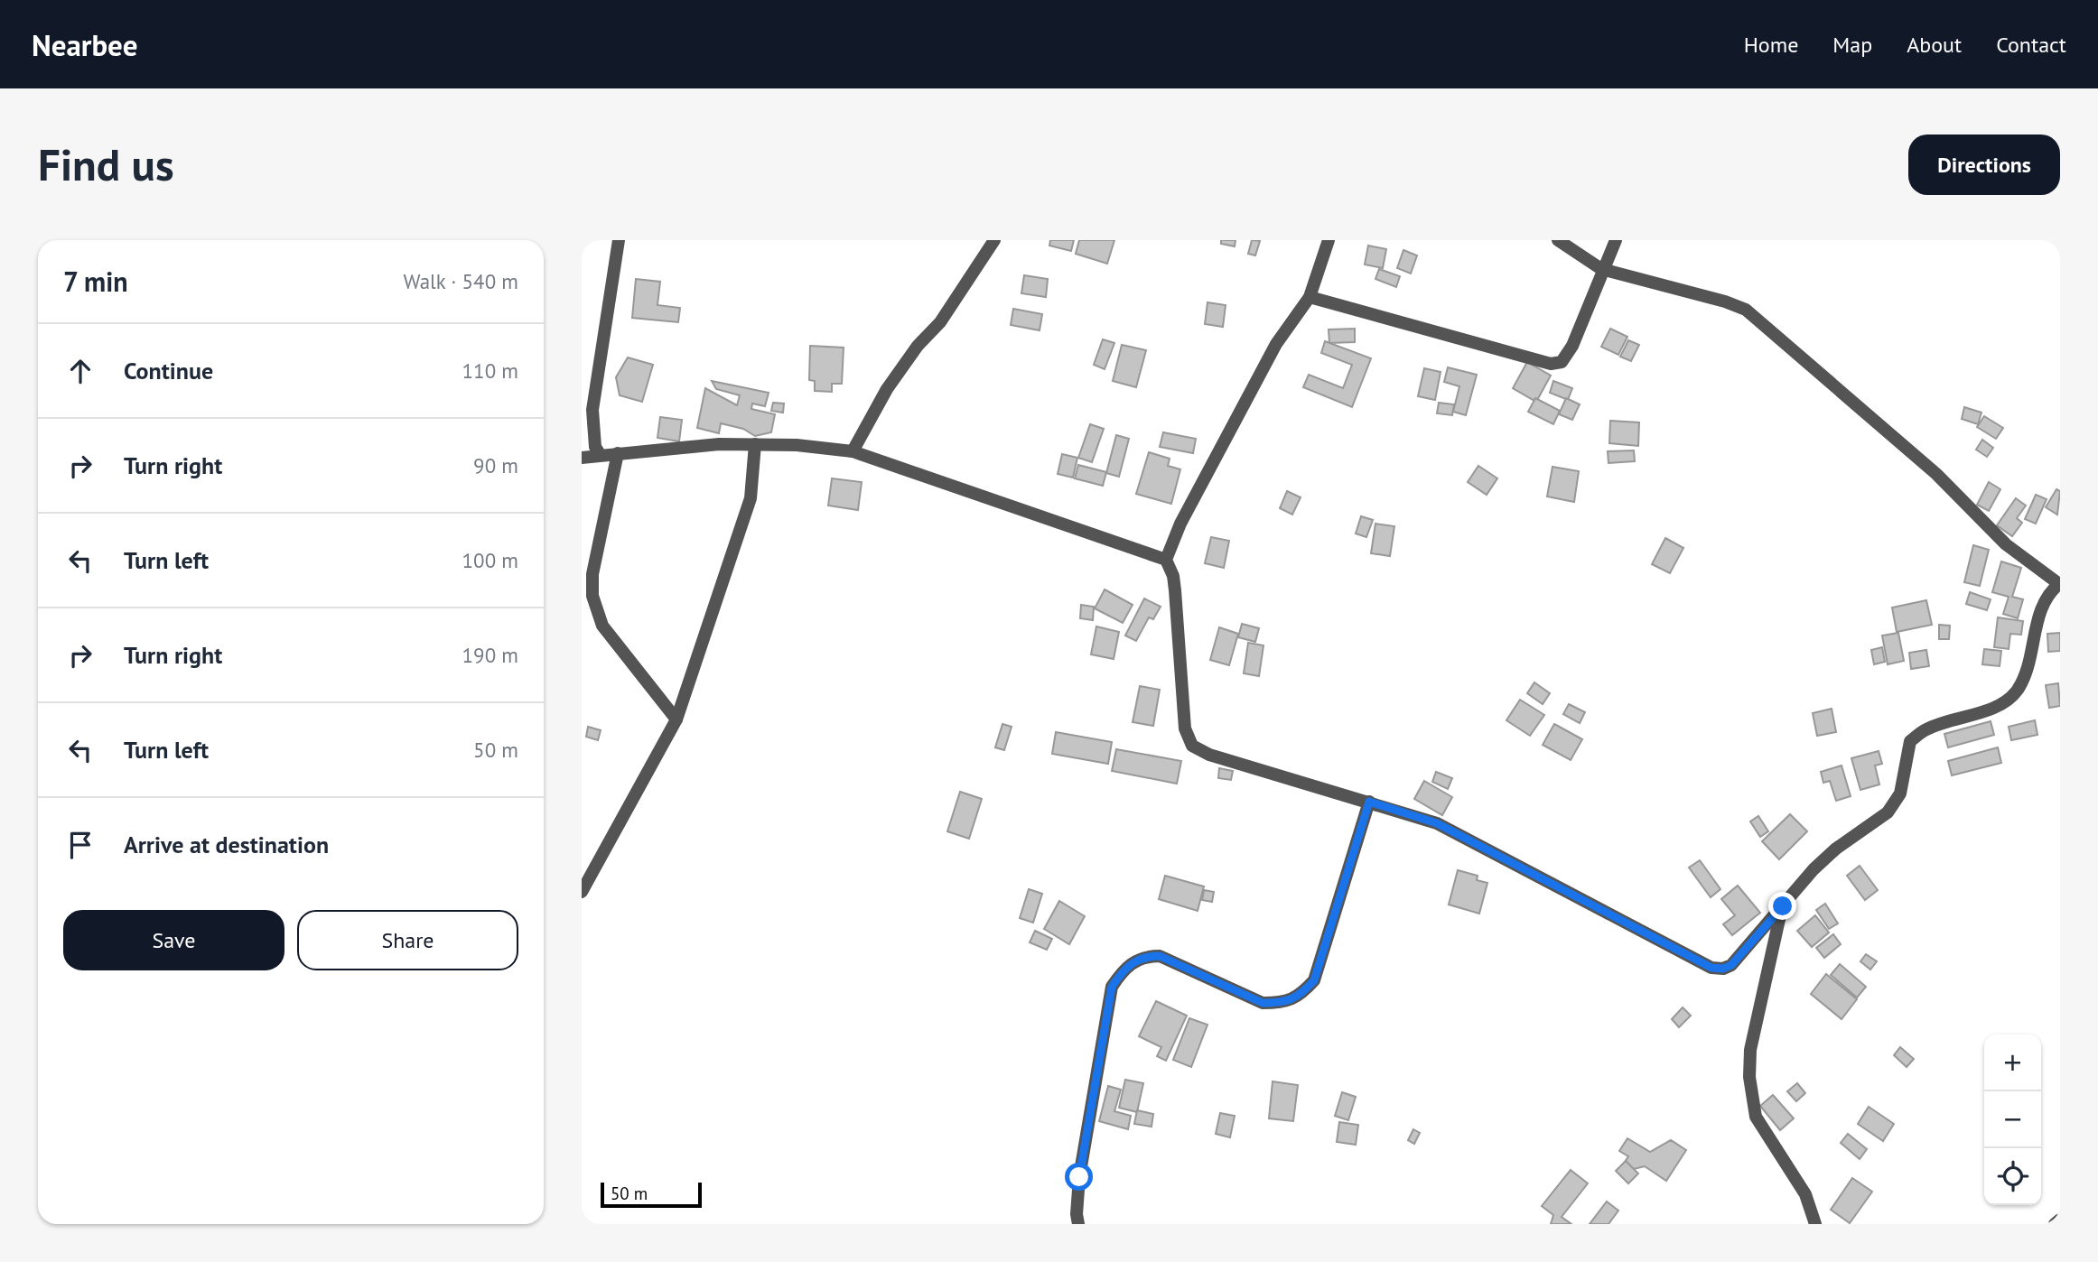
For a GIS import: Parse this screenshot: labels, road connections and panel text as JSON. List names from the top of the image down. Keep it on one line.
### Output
{"scale_bar":"50 m","page":{"header":"Nearbee","nav":["Home","Map","About","Contact"],"buttons":["Directions",["Save","Share"]],"title":"Find us","heading":["7 min","Walk · 540 m"],"list":[["Continue","110 m"],["Turn right","90 m"],["Turn left","100 m"],["Turn right","190 m"],["Turn left","50 m"],"Arrive at destination"],"map_buttons":["+","−"],"scale":"50 m"}}
